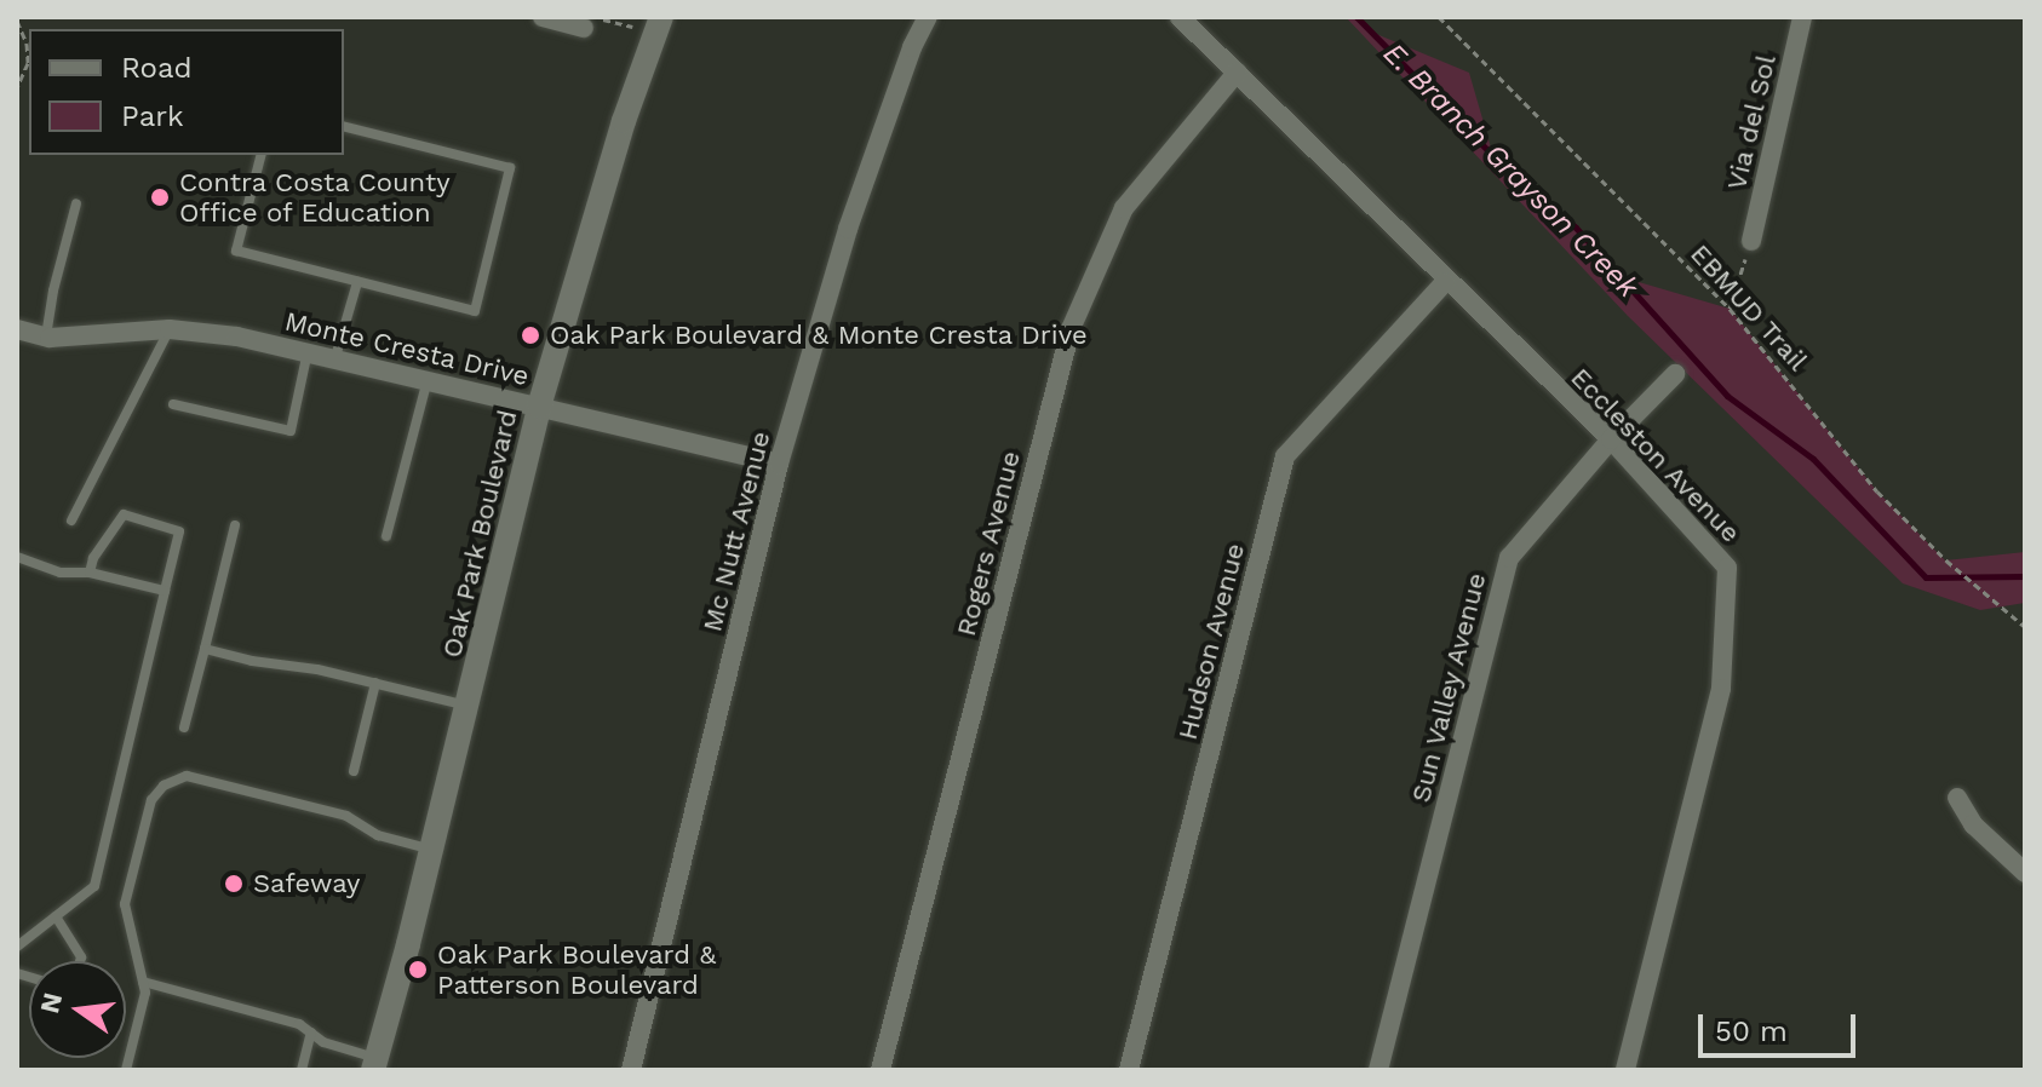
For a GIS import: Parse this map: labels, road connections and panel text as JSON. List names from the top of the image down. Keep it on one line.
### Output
{"streets":{"street":["Via del Sol","Monte Cresta Drive","Eccleston Avenue","Mc Nutt Avenue","Oak Park Boulevard","Rogers Avenue","Hudson Avenue","Sun Valley Avenue"],"path":["EBMUD Trail"]},"crossings":[["Monte Cresta Drive","Mc Nutt Avenue"],["Monte Cresta Drive","Oak Park Boulevard"],["Eccleston Avenue","Rogers Avenue"],["Eccleston Avenue","Hudson Avenue"],["Eccleston Avenue","Sun Valley Avenue"]],"water":["E. Branch Grayson Creek"],"places":["Contra Costa County Office of Education","Oak Park Boulevard & Monte Cresta Drive","Safeway","Oak Park Boulevard & Patterson Boulevard"],"legend":["Road","Park"],"scale_bar":"50 m","north":"left"}
